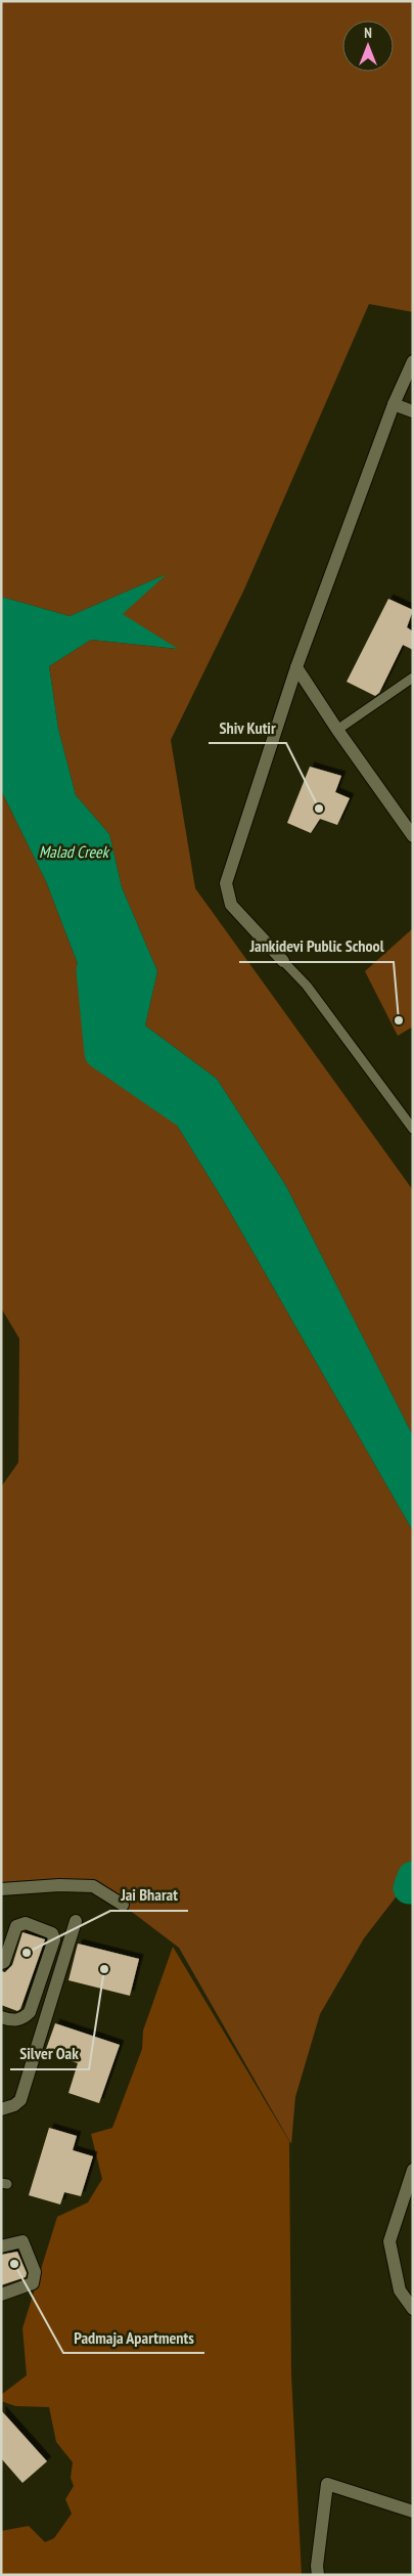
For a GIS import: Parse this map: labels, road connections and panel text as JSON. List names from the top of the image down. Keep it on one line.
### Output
{"water":["Malad Creek"],"places":["Shiv Kutir","Jankidevi Public School","Jai Bharat","Silver Oak","Padmaja Apartments"],"north":"top"}
